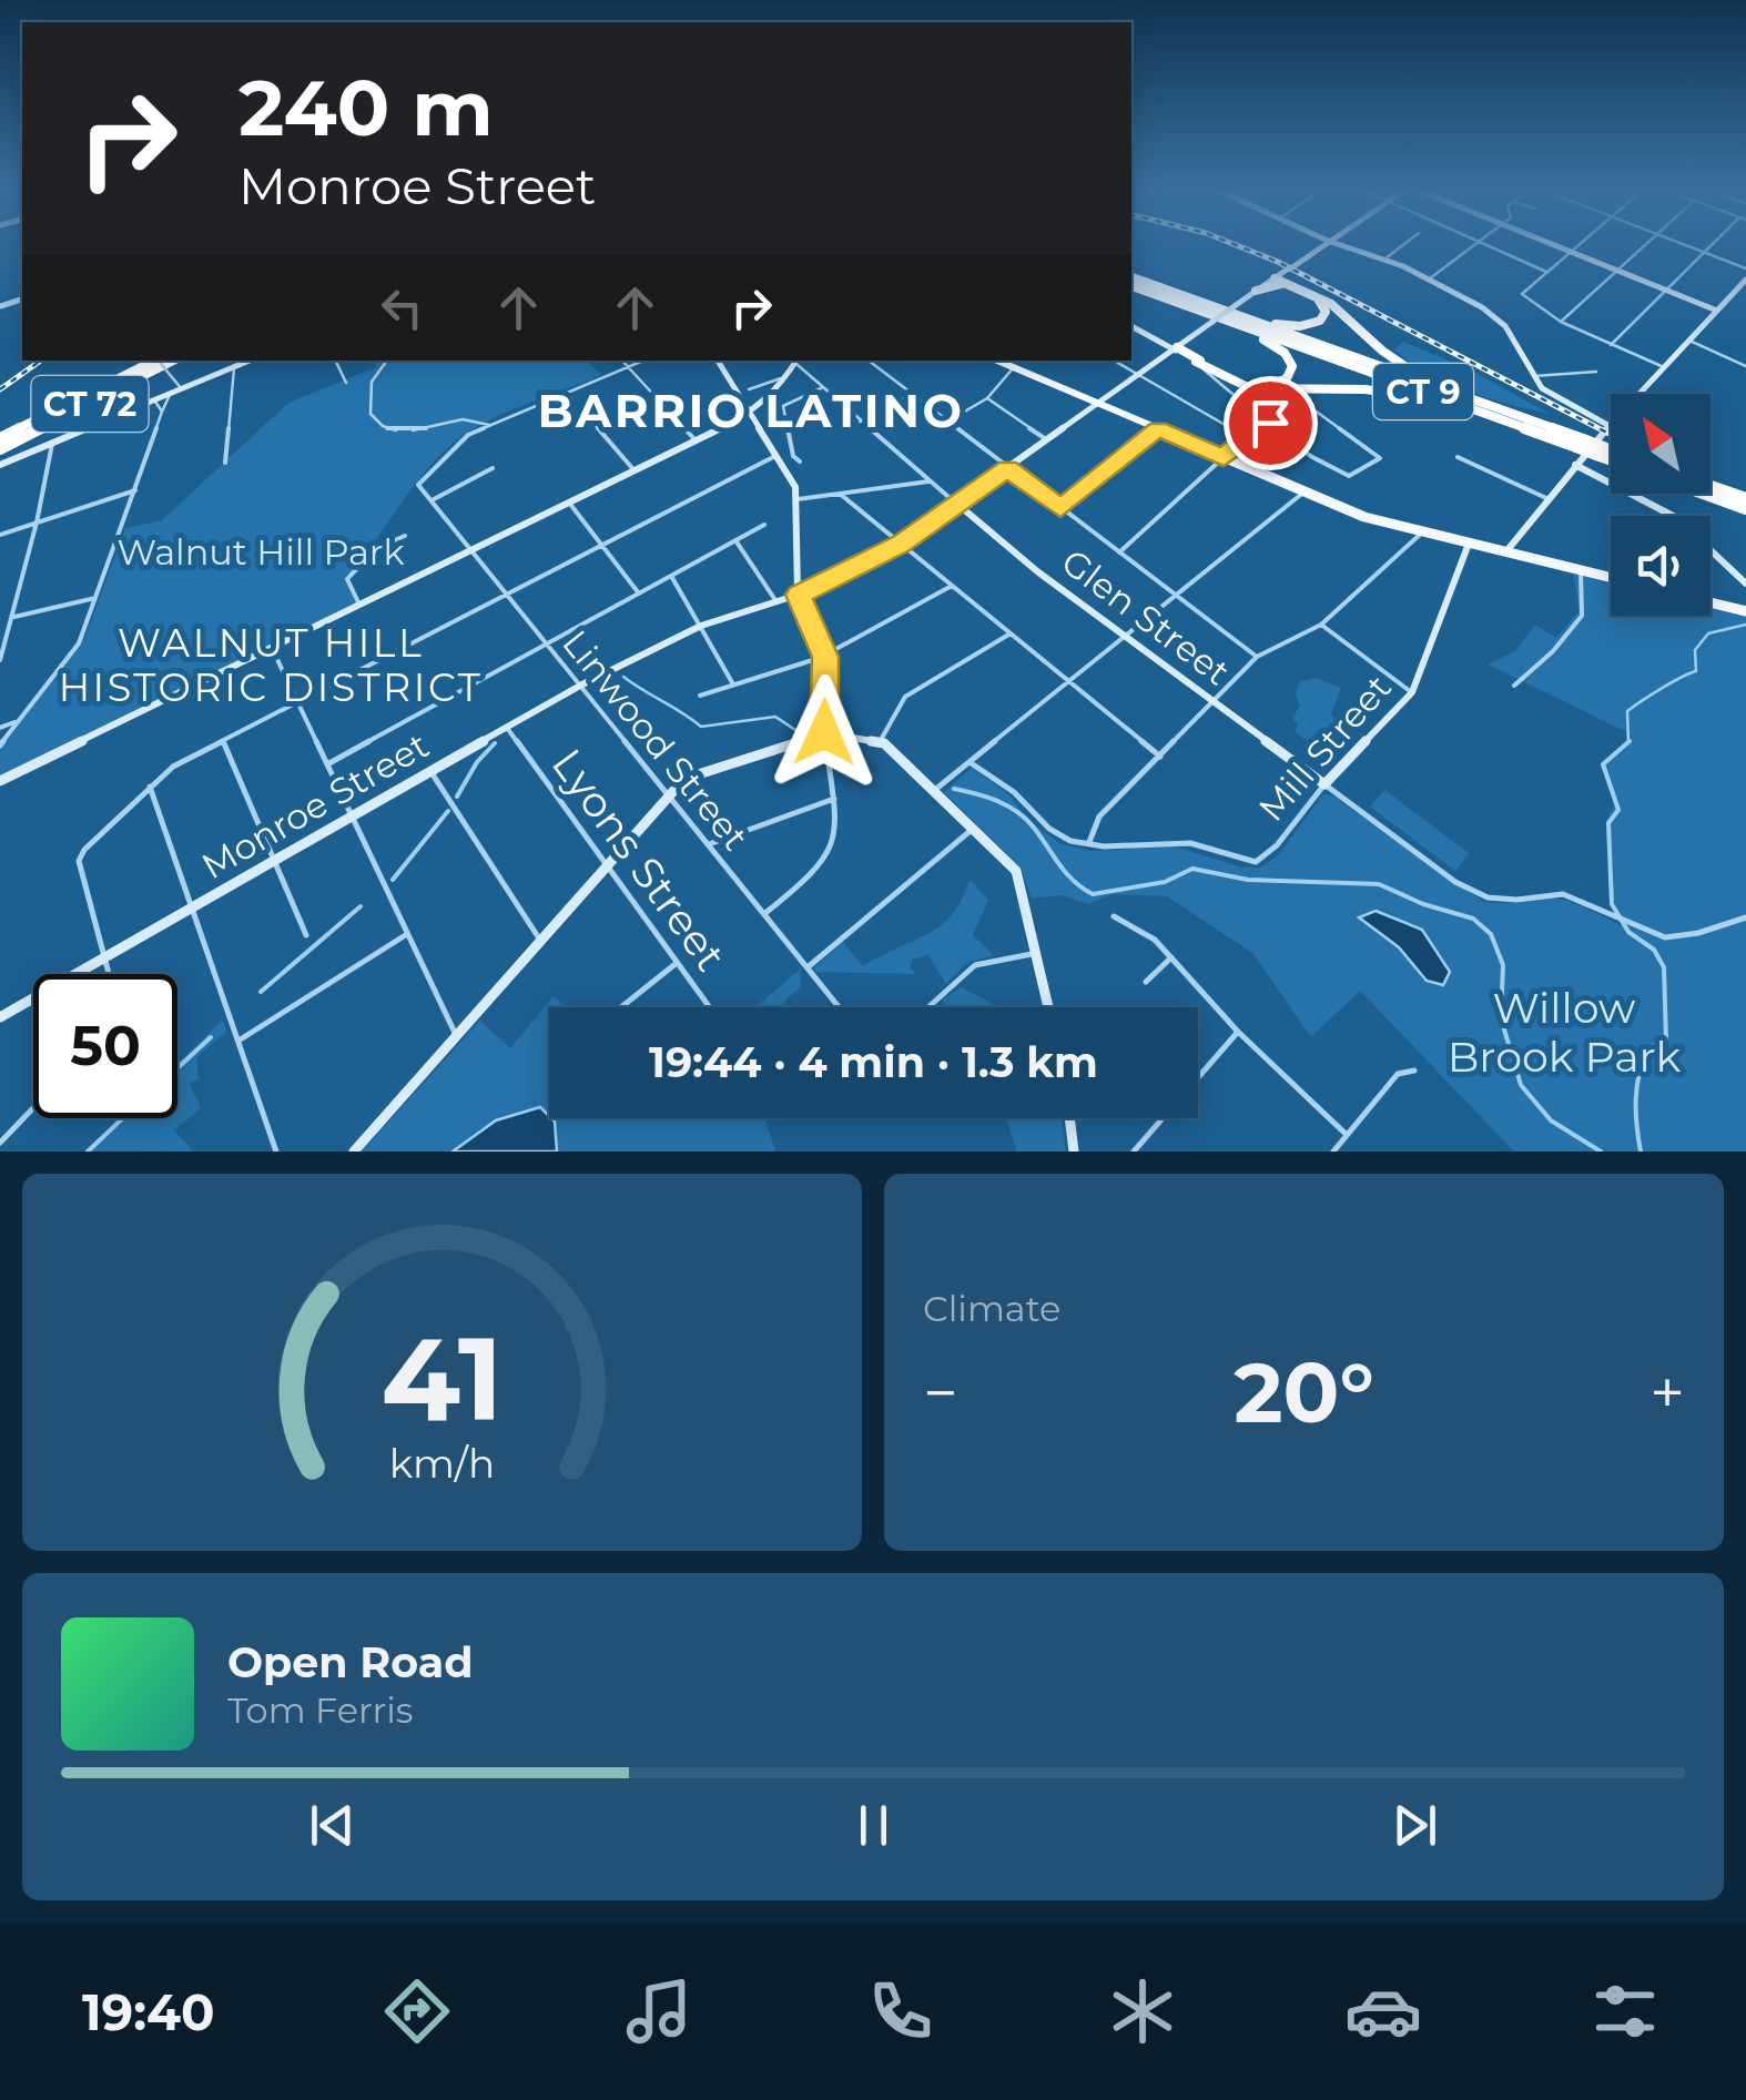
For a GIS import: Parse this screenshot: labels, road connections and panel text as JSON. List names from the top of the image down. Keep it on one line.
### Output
{"streets":{"highway":["CT 9","CT 72"],"street":["Glen Street","Linwood Street","Mill Street","Monroe Street","Lyons Street"]},"crossings":[["Glen Street","Mill Street"],["Glen Street","Monroe Street"],["Linwood Street","Monroe Street"],["Monroe Street","Lyons Street"]],"districts":["BARRIO LATINO","WALNUT HILL HISTORIC DISTRICT"],"parks":["Walnut Hill Park","Willow Brook Park"],"north":"top left","page":{"turn":["240 m","Monroe Street"],"limit":"50","trip":"19:44 · 4 min · 1.3 km","tile":"Climate","heat":["−","20°","+"],"song":["Open Road","Tom Ferris"],"tabs":"19:40","gauge":["41","km/h"]}}
